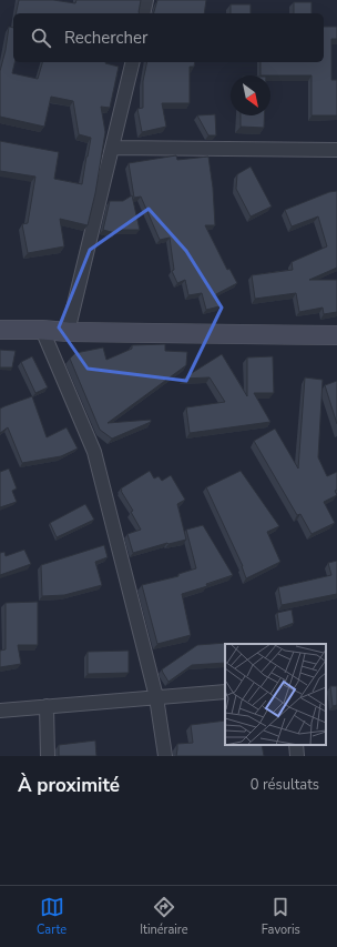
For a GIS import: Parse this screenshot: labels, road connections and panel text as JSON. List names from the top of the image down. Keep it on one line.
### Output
{"north":"bottom right","page":{"search":"Rechercher","heading":["À proximité","0 résultats"],"nav":["Carte","Itinéraire","Favoris"]}}
